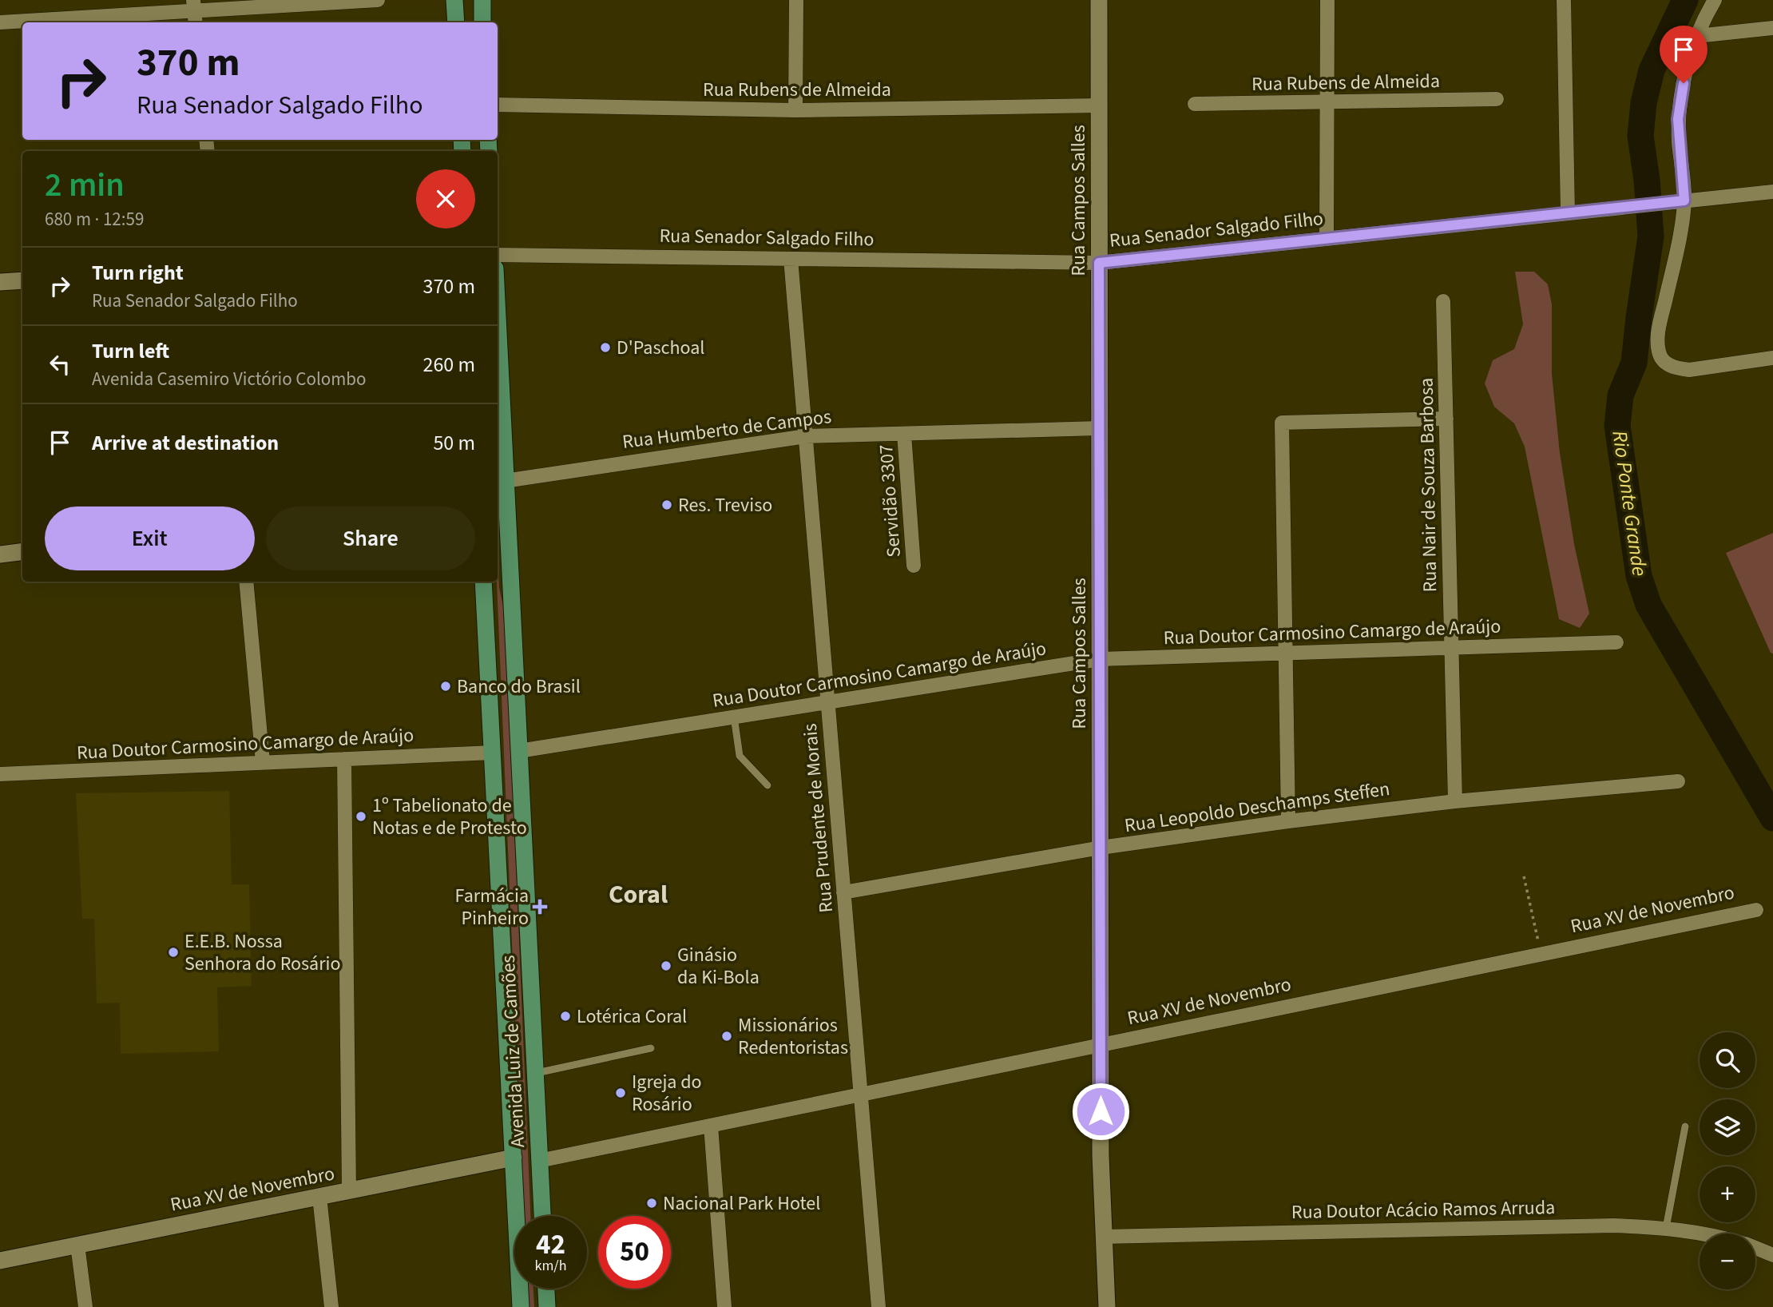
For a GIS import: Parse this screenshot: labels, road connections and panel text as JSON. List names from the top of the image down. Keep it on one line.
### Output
{"streets":{"main road":["Rua Campos Salles","Rua XV de Novembro","Avenida Luiz de Camões"],"street":["Rua Rubens de Almeida","Rua Senador Salgado Filho","Rua Humberto de Campos","Rua Nair de Souza Barbosa","Servidão 3307","Rua Doutor Carmosino Camargo de Araújo","Rua Leopoldo Deschamps Steffen","Rua Prudente de Morais","Rua Doutor Acácio Ramos Arruda"]},"crossings":[["Rua Rubens de Almeida","Rua Campos Salles"],["Rua Campos Salles","Rua Senador Salgado Filho"],["Rua Campos Salles","Rua Humberto de Campos"],["Rua Campos Salles","Rua Doutor Carmosino Camargo de Araújo"],["Rua Campos Salles","Rua Leopoldo Deschamps Steffen"],["Rua Campos Salles","Rua XV de Novembro"],["Rua Campos Salles","Rua Doutor Acácio Ramos Arruda"],["Rua Senador Salgado Filho","Rua Prudente de Morais"],["Rua Humberto de Campos","Servidão 3307"],["Rua Humberto de Campos","Rua Prudente de Morais"],["Rua Humberto de Campos","Avenida Luiz de Camões"],["Rua Nair de Souza Barbosa","Rua Doutor Carmosino Camargo de Araújo"],["Rua Nair de Souza Barbosa","Rua Leopoldo Deschamps Steffen"],["Rua Doutor Carmosino Camargo de Araújo","Rua Prudente de Morais"],["Rua Doutor Carmosino Camargo de Araújo","Avenida Luiz de Camões"],["Rua Leopoldo Deschamps Steffen","Rua Prudente de Morais"],["Rua Prudente de Morais","Rua XV de Novembro"],["Rua XV de Novembro","Avenida Luiz de Camões"]],"districts":["Coral"],"water":["Rio Ponte Grande"],"places":{"other":["D'Paschoal","Res. Treviso","Banco do Brasil","1º Tabelionato de Notas e de Protesto","E.E.B. Nossa Senhora do Rosário","Ginásio da Ki-Bola","Lotérica Coral","Missionários Redentoristas","Igreja do Rosário","Nacional Park Hotel"],"health":["Farmácia Pinheiro"]},"page":{"turn":["370 m","Rua Senador Salgado Filho"],"heading":["2 min","680 m · 12:59"],"list":[{"name":"Turn right","note":"Rua Senador Salgado Filho","value":"370 m"},{"name":"Turn left","note":"Avenida Casemiro Victório Colombo","value":"260 m"},{"name":"Arrive at destination","value":"50 m"}],"buttons":["Exit","Share"],"map_buttons":["+","−"],"speed":"42 km/h","limit":"50"}}
